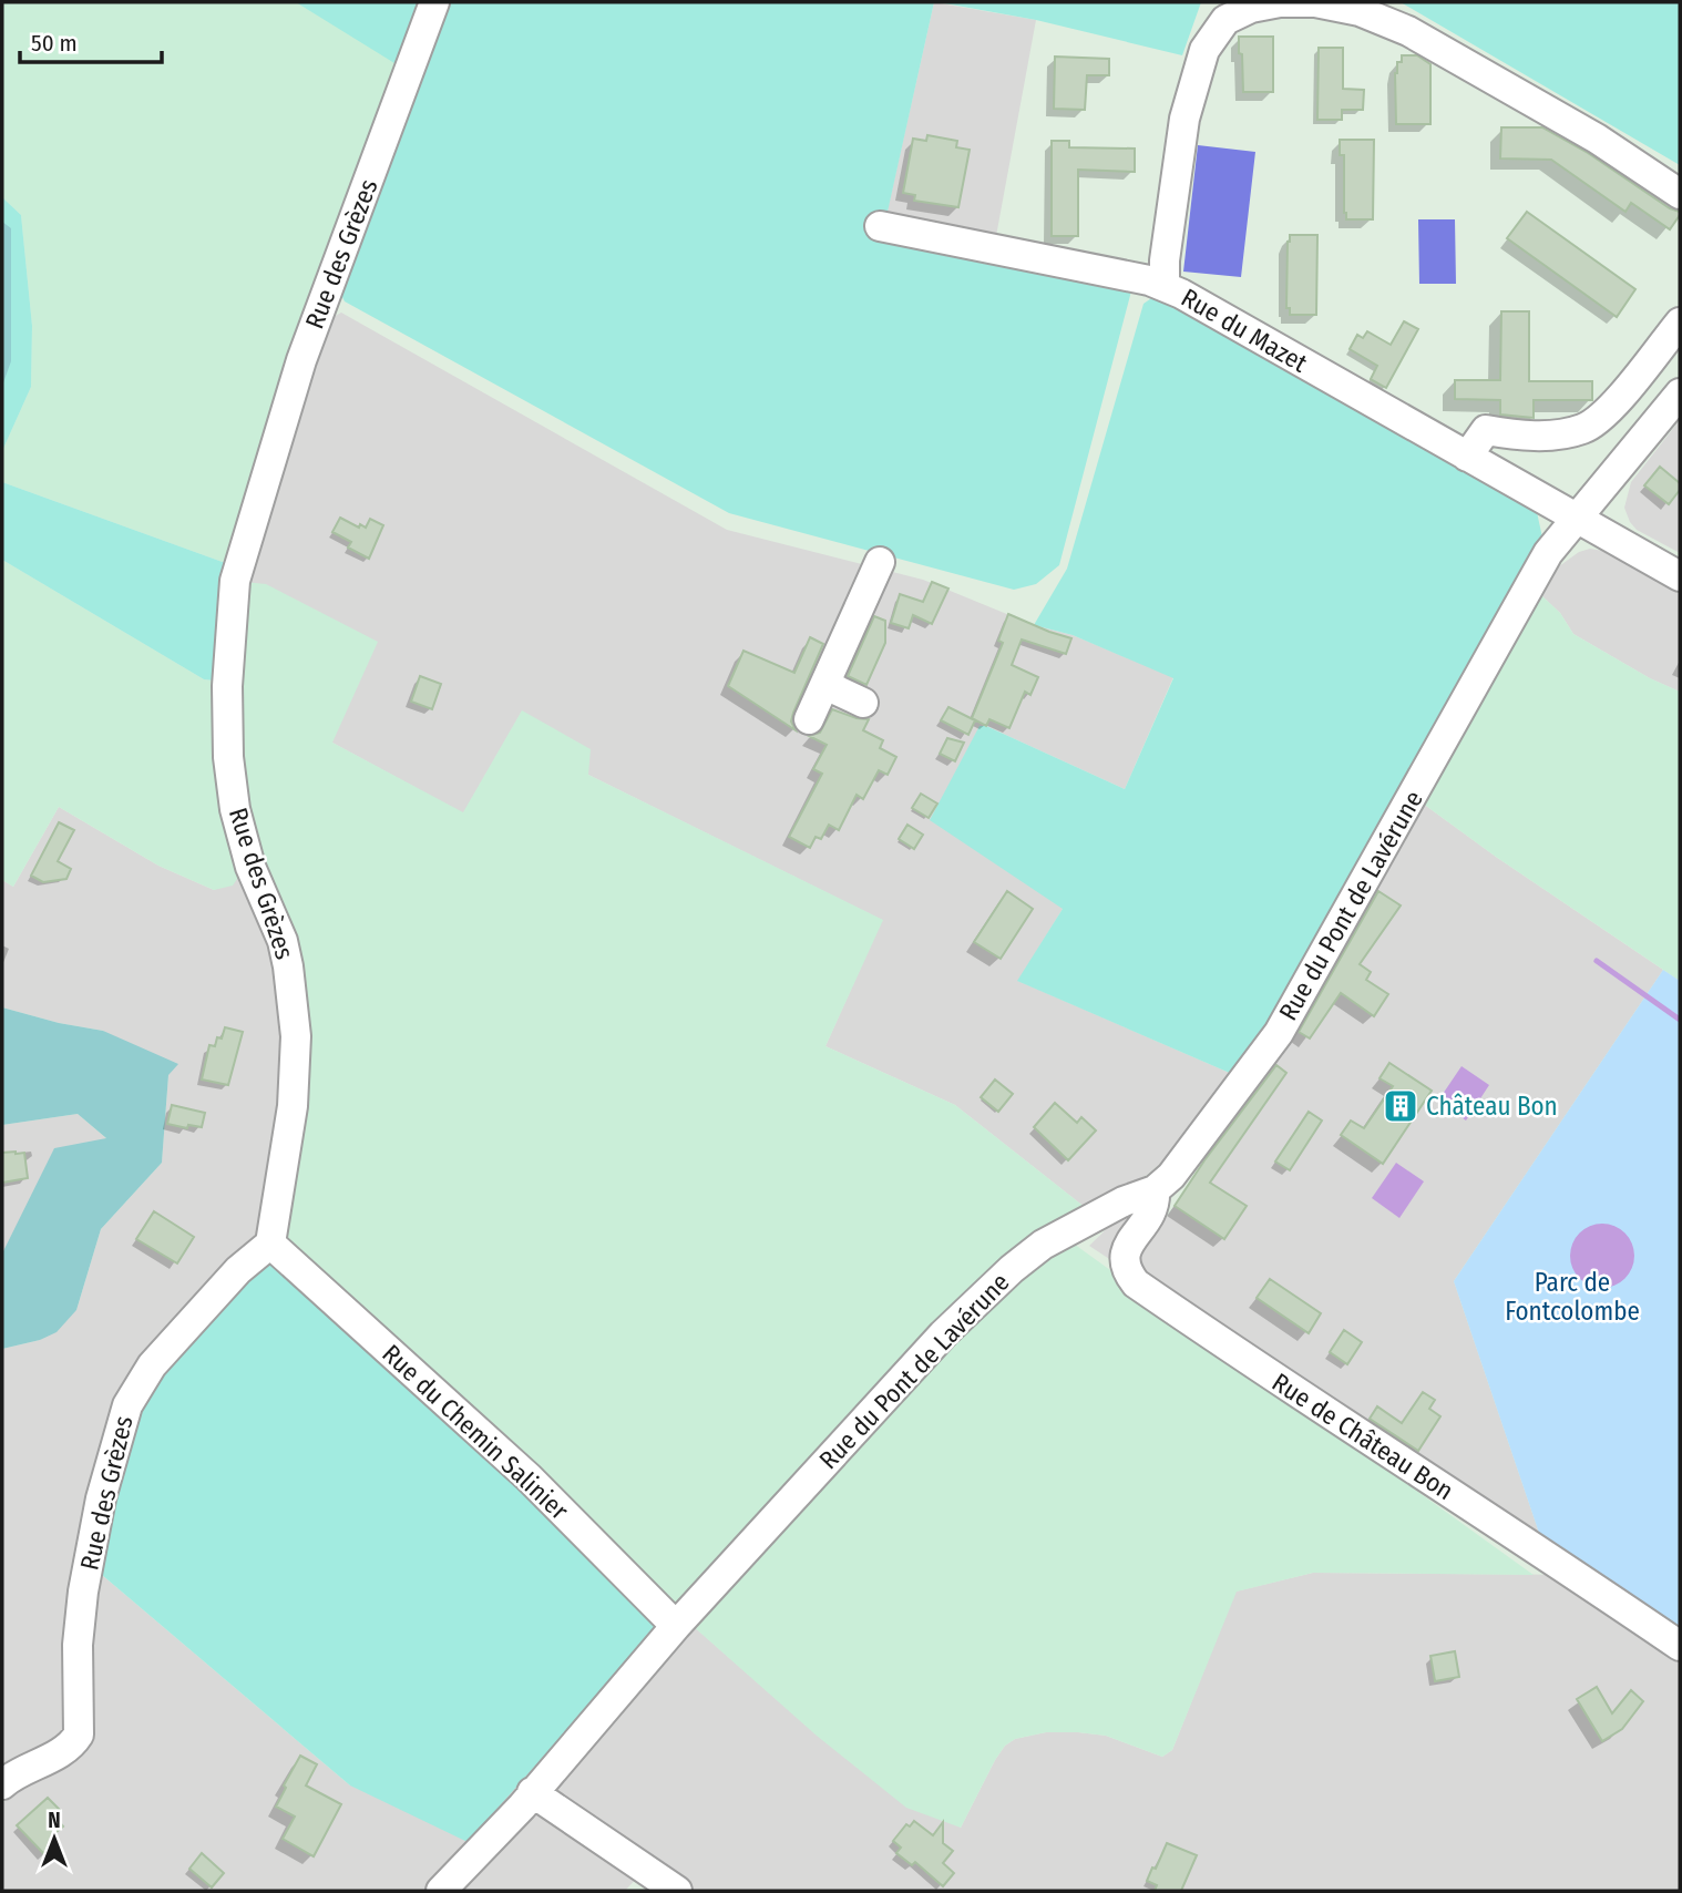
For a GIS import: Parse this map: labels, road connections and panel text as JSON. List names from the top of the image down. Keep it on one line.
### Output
{"streets":{"street":["Rue des Grèzes","Rue du Mazet","Rue du Pont de Lavérune","Rue du Chemin Salinier","Rue de Château Bon"]},"crossings":[["Rue des Grèzes","Rue du Chemin Salinier"],["Rue du Mazet","Rue du Pont de Lavérune"],["Rue du Pont de Lavérune","Rue du Chemin Salinier"],["Rue du Pont de Lavérune","Rue de Château Bon"]],"parks":["Parc de Fontcolombe"],"places":{"building":["Château Bon"]},"scale_bar":"50 m","north":"top"}
